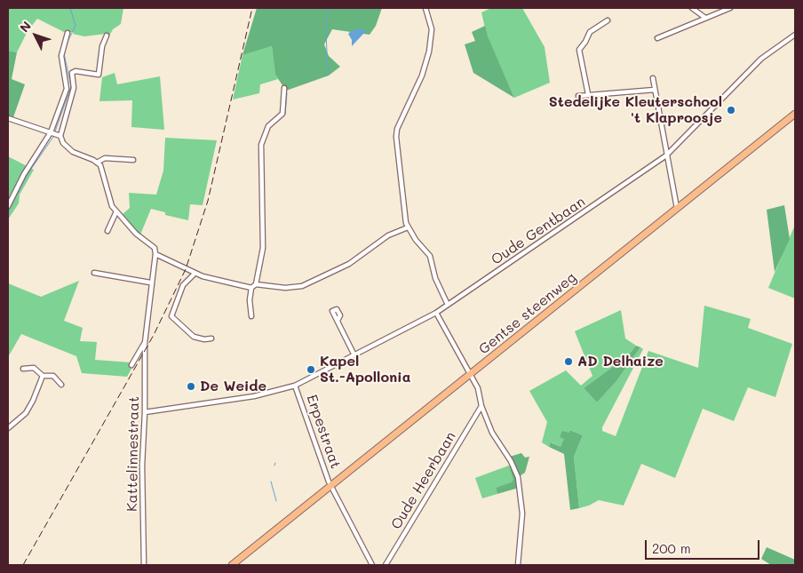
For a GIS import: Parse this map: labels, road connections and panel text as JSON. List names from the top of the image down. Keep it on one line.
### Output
{"streets":{"main road":["Gentse steenweg"],"street":["Oude Gentbaan","Erpestraat","Kattelinnestraat","Oude Heerbaan"]},"crossings":[["Oude Gentbaan","Erpestraat"],["Oude Gentbaan","Kattelinnestraat"],["Gentse steenweg","Erpestraat"]],"places":["Stedelijke Kleuterschool 't Klaproosje","AD Delhaize","Kapel St.-Apollonia","De Weide"],"scale_bar":"200 m","north":"top left"}
